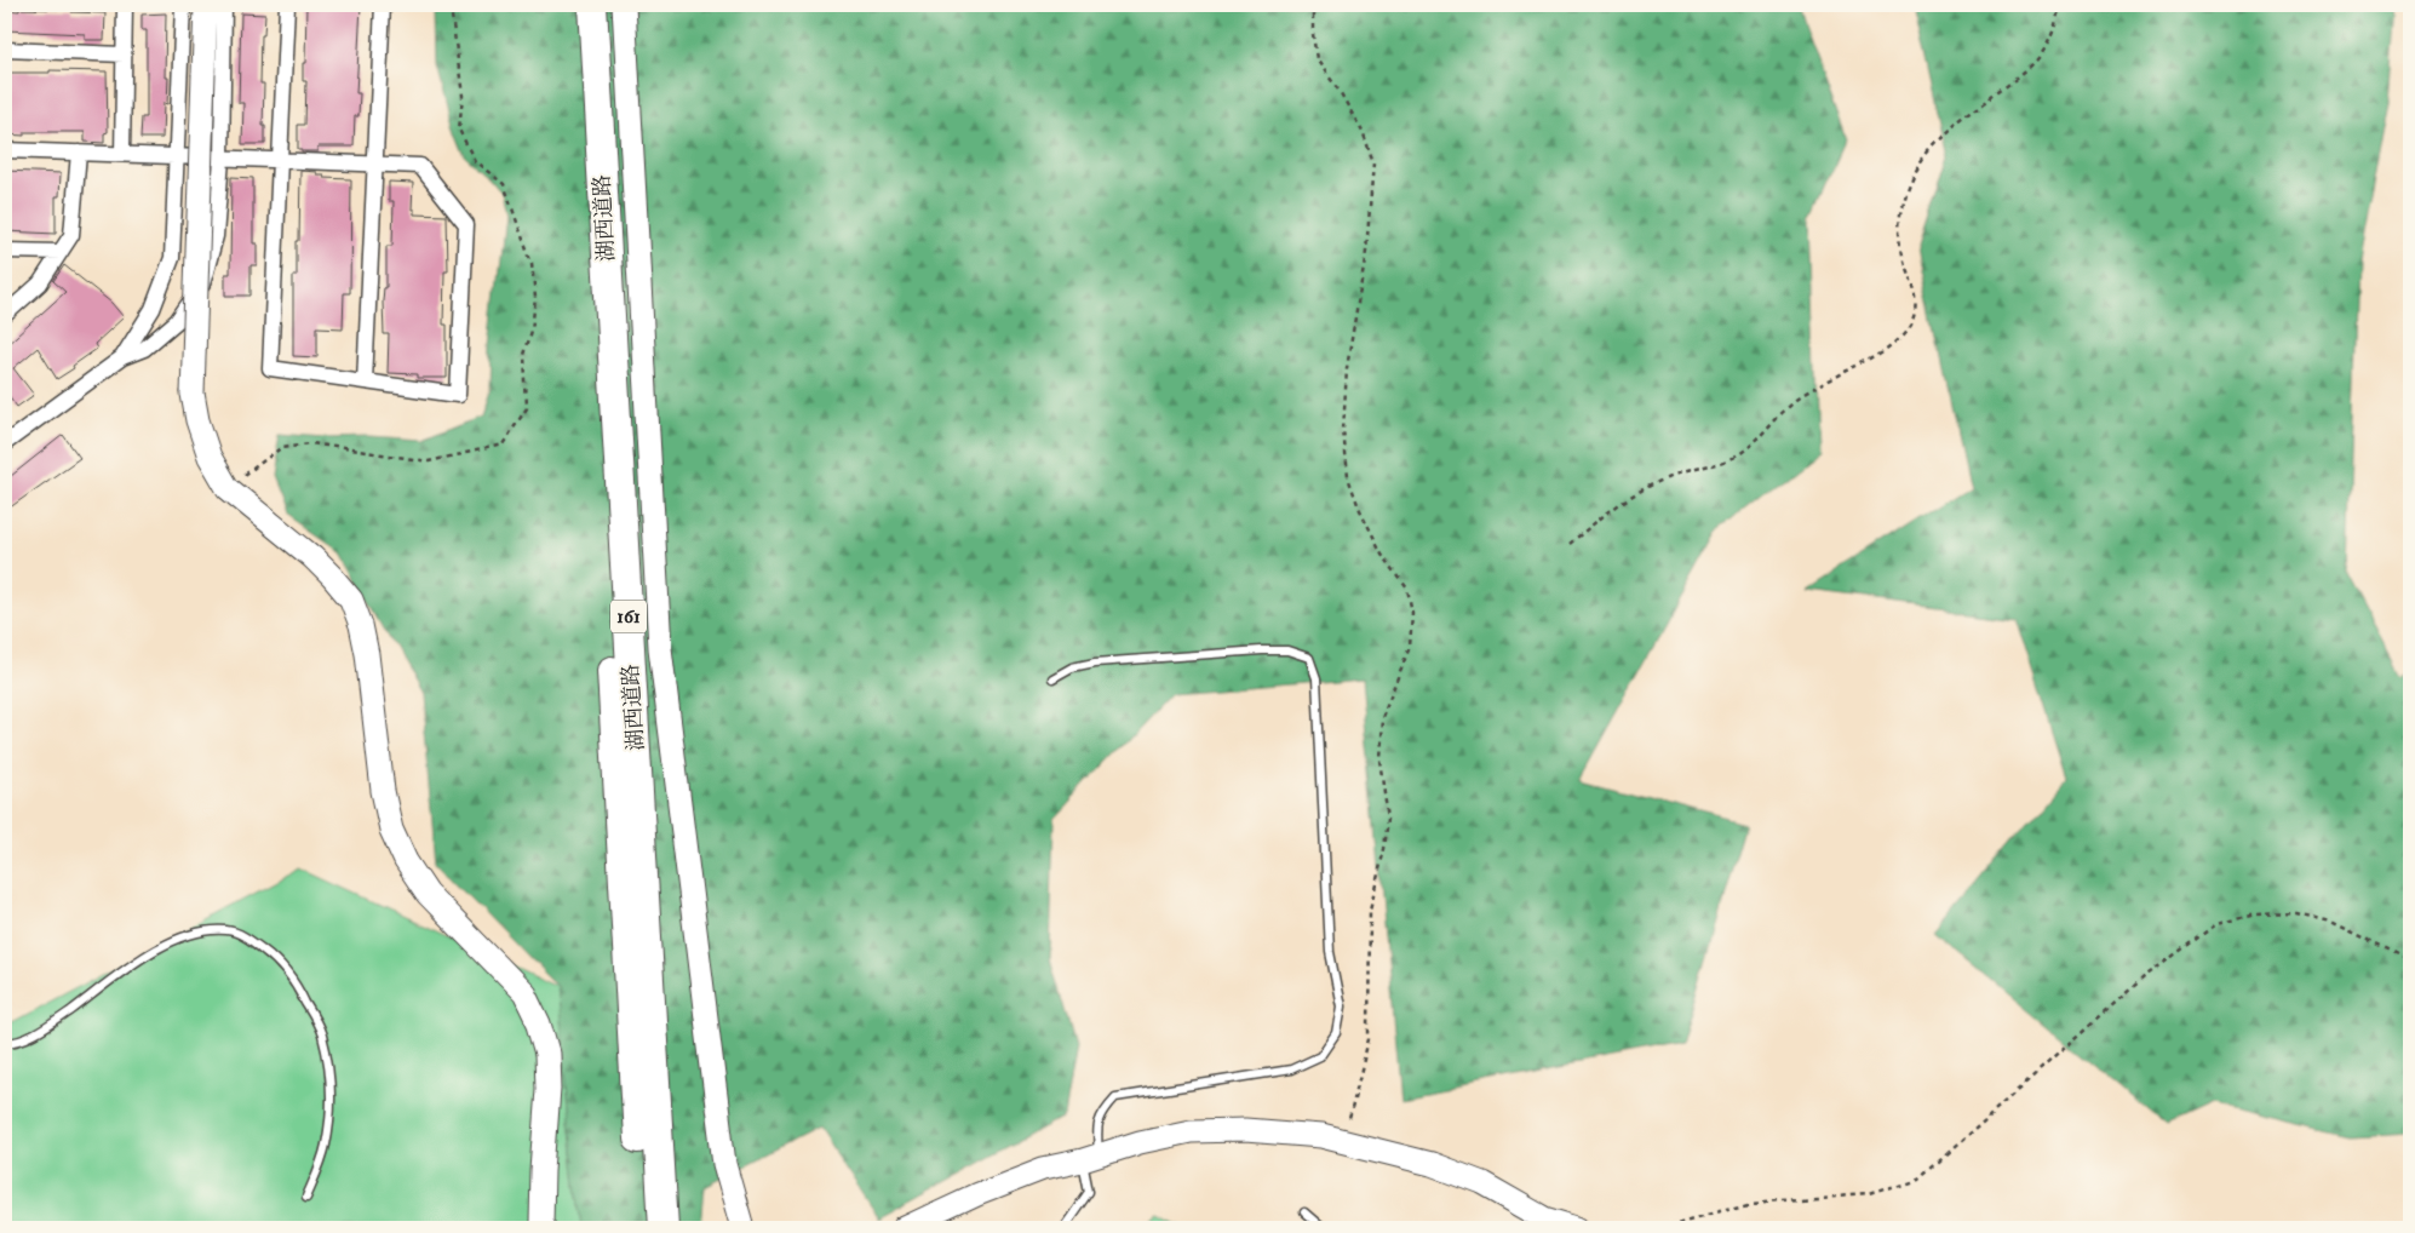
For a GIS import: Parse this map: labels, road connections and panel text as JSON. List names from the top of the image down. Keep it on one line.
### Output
{"streets":{"highway":["湖西道路","161"]}}
